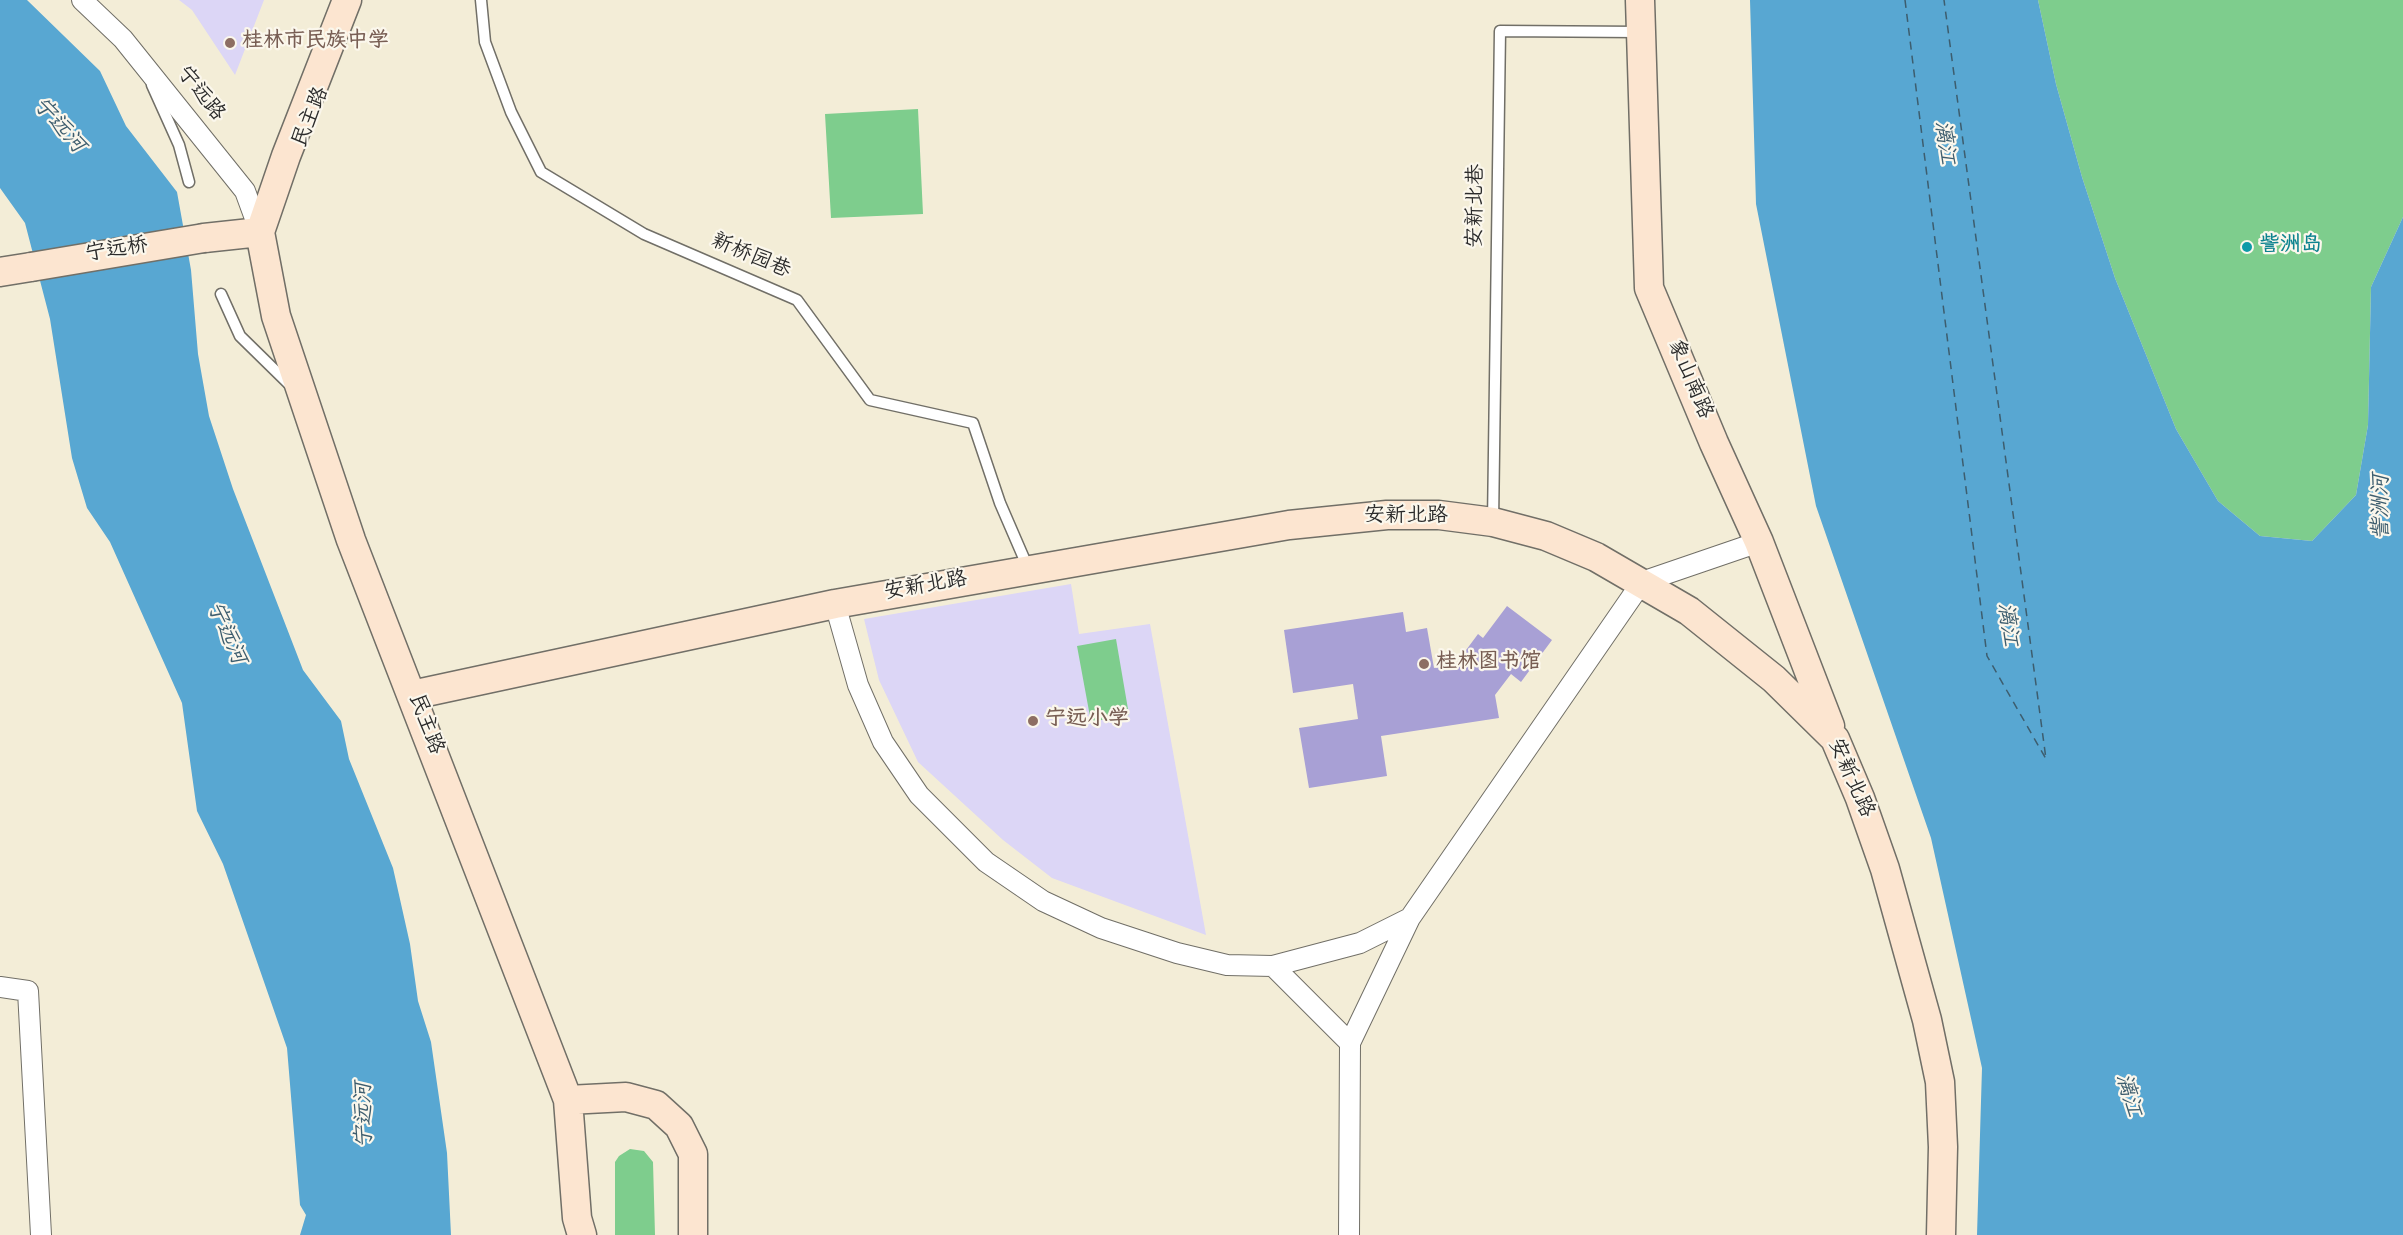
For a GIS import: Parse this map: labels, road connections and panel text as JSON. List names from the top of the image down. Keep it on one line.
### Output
{"streets":{"street":["宁远路","民主路","宁远桥","象山南路","安新北路"],"lane":["安新北巷","新桥园巷"]},"crossings":[["宁远路","民主路"],["宁远路","宁远桥"],["民主路","宁远桥"],["民主路","安新北路"],["安新北巷","象山南路"],["安新北巷","安新北路"],["新桥园巷","安新北路"],["象山南路","安新北路"]],"water":["宁远河","漓江","訾洲河"],"places":["桂林市民族中学","訾洲岛","桂林图书馆","宁远小学"]}
